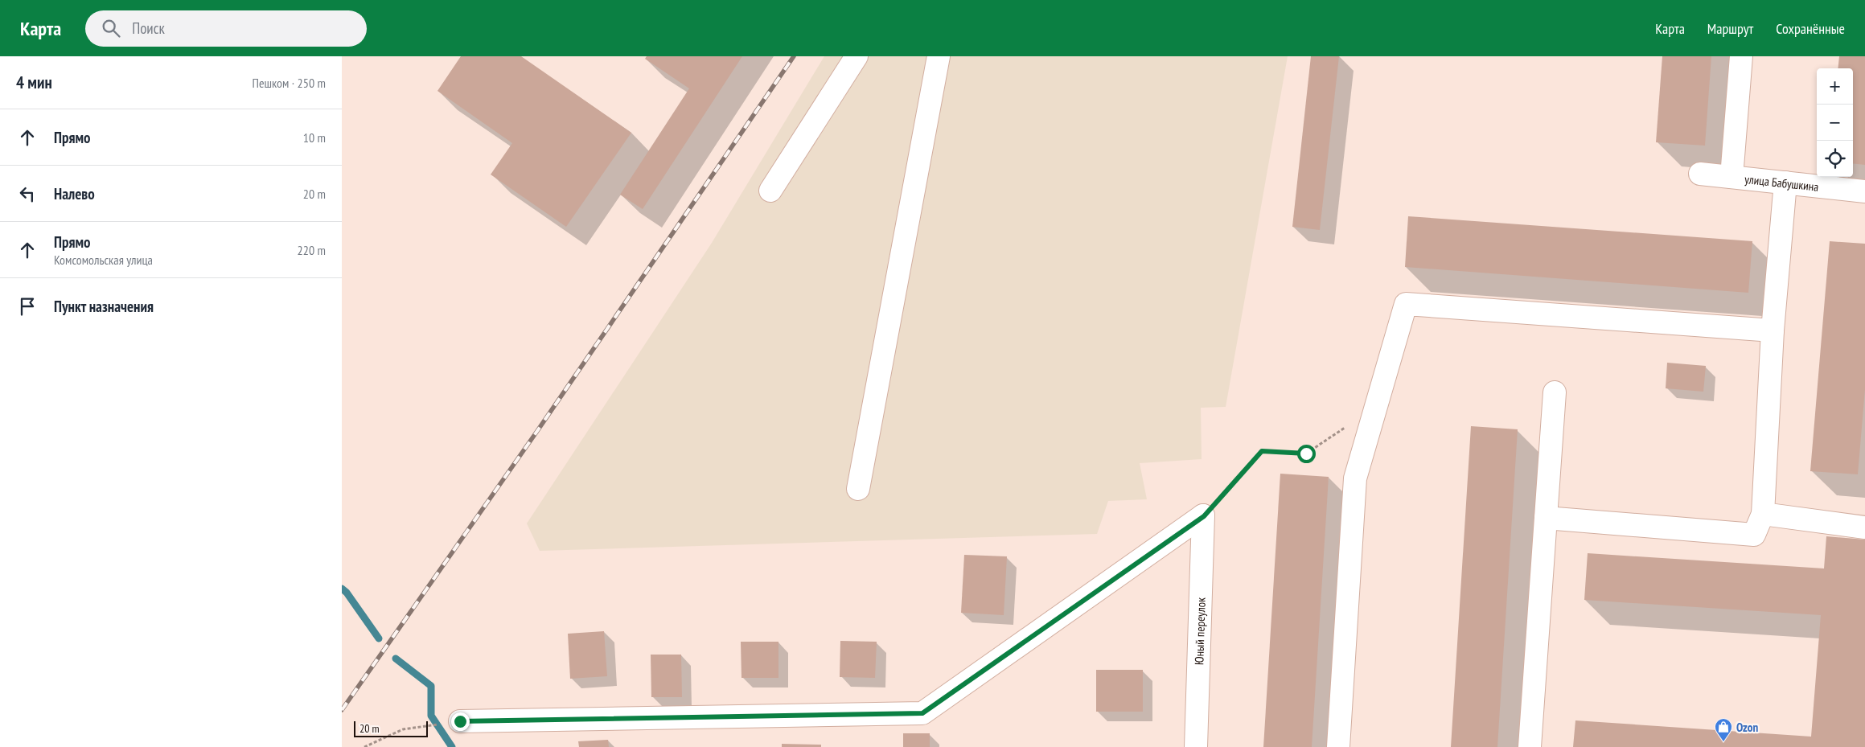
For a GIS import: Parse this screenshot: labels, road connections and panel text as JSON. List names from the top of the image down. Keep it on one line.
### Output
{"streets":{"street":["улица Бабушкина","Юный переулок"]},"places":{"shop":["Ozon"]},"scale_bar":"20 m","page":{"header":"Карта","search":"Поиск","nav":["Карта","Маршрут","Сохранённые"],"heading":["4 мин","Пешком · 250 m"],"map_buttons":["+","−"],"list":[["Прямо","10 m"],["Налево","20 m"],["Прямо","Комсомольская улица","220 m"],"Пункт назначения"],"scale":"20 m"}}
